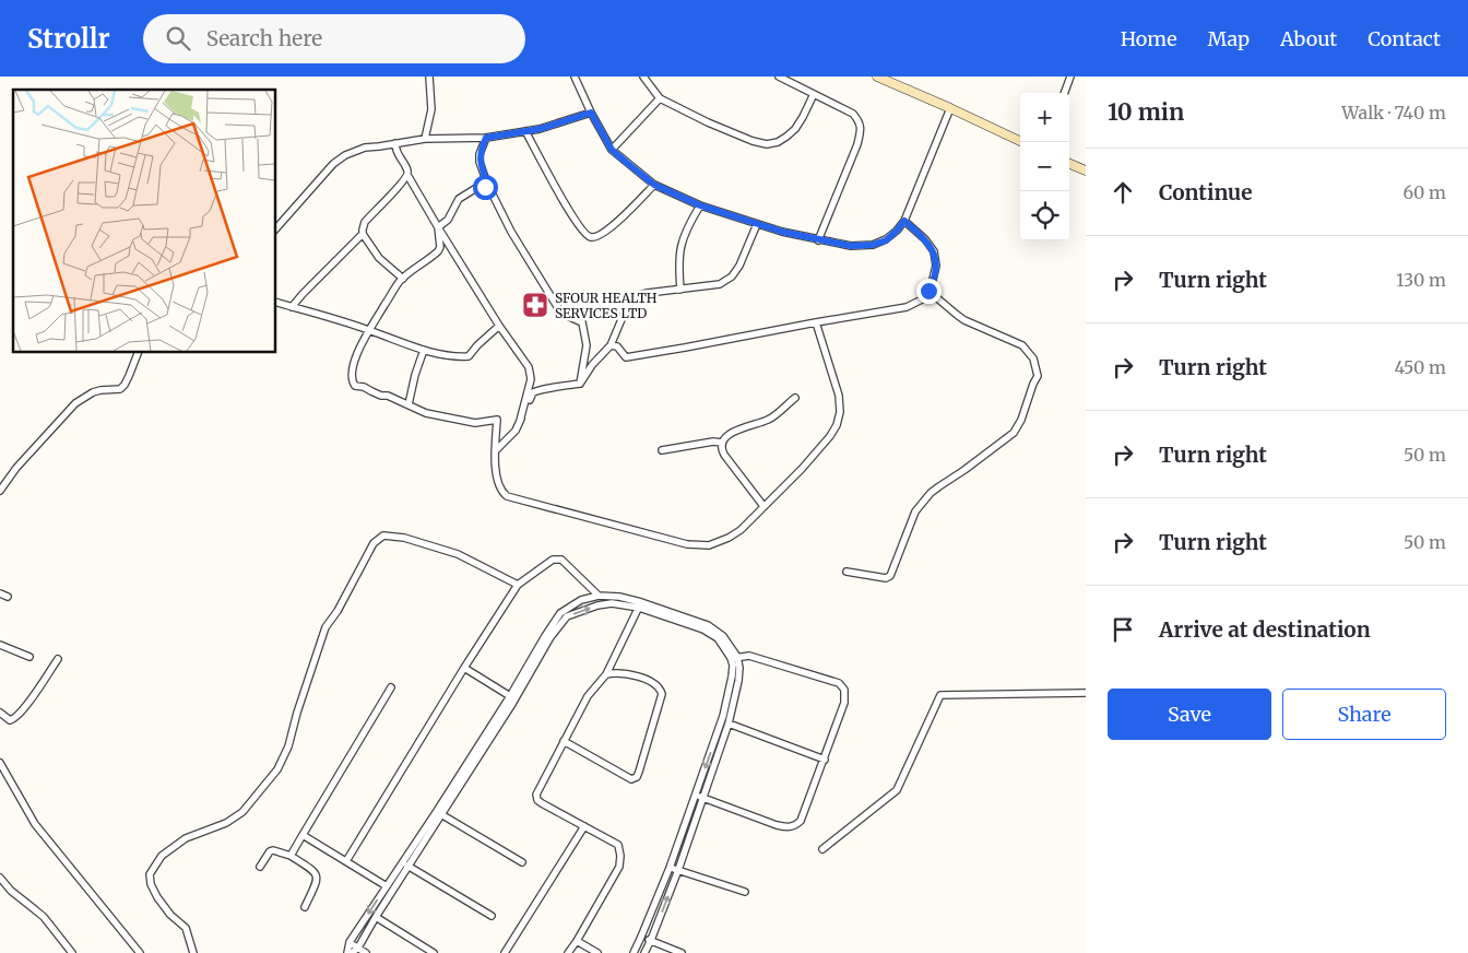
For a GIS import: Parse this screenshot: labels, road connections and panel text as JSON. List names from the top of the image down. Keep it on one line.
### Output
{"places":{"pharmacy":["SFOUR HEALTH SERVICES LTD"]},"page":{"header":"Strollr","search":"Search here","nav":["Home","Map","About","Contact"],"heading":["10 min","Walk · 740 m"],"map_buttons":["+","−"],"list":[["Continue","60 m"],["Turn right","130 m"],["Turn right","450 m"],["Turn right","50 m"],["Turn right","50 m"],"Arrive at destination"],"buttons":["Save","Share"]}}
